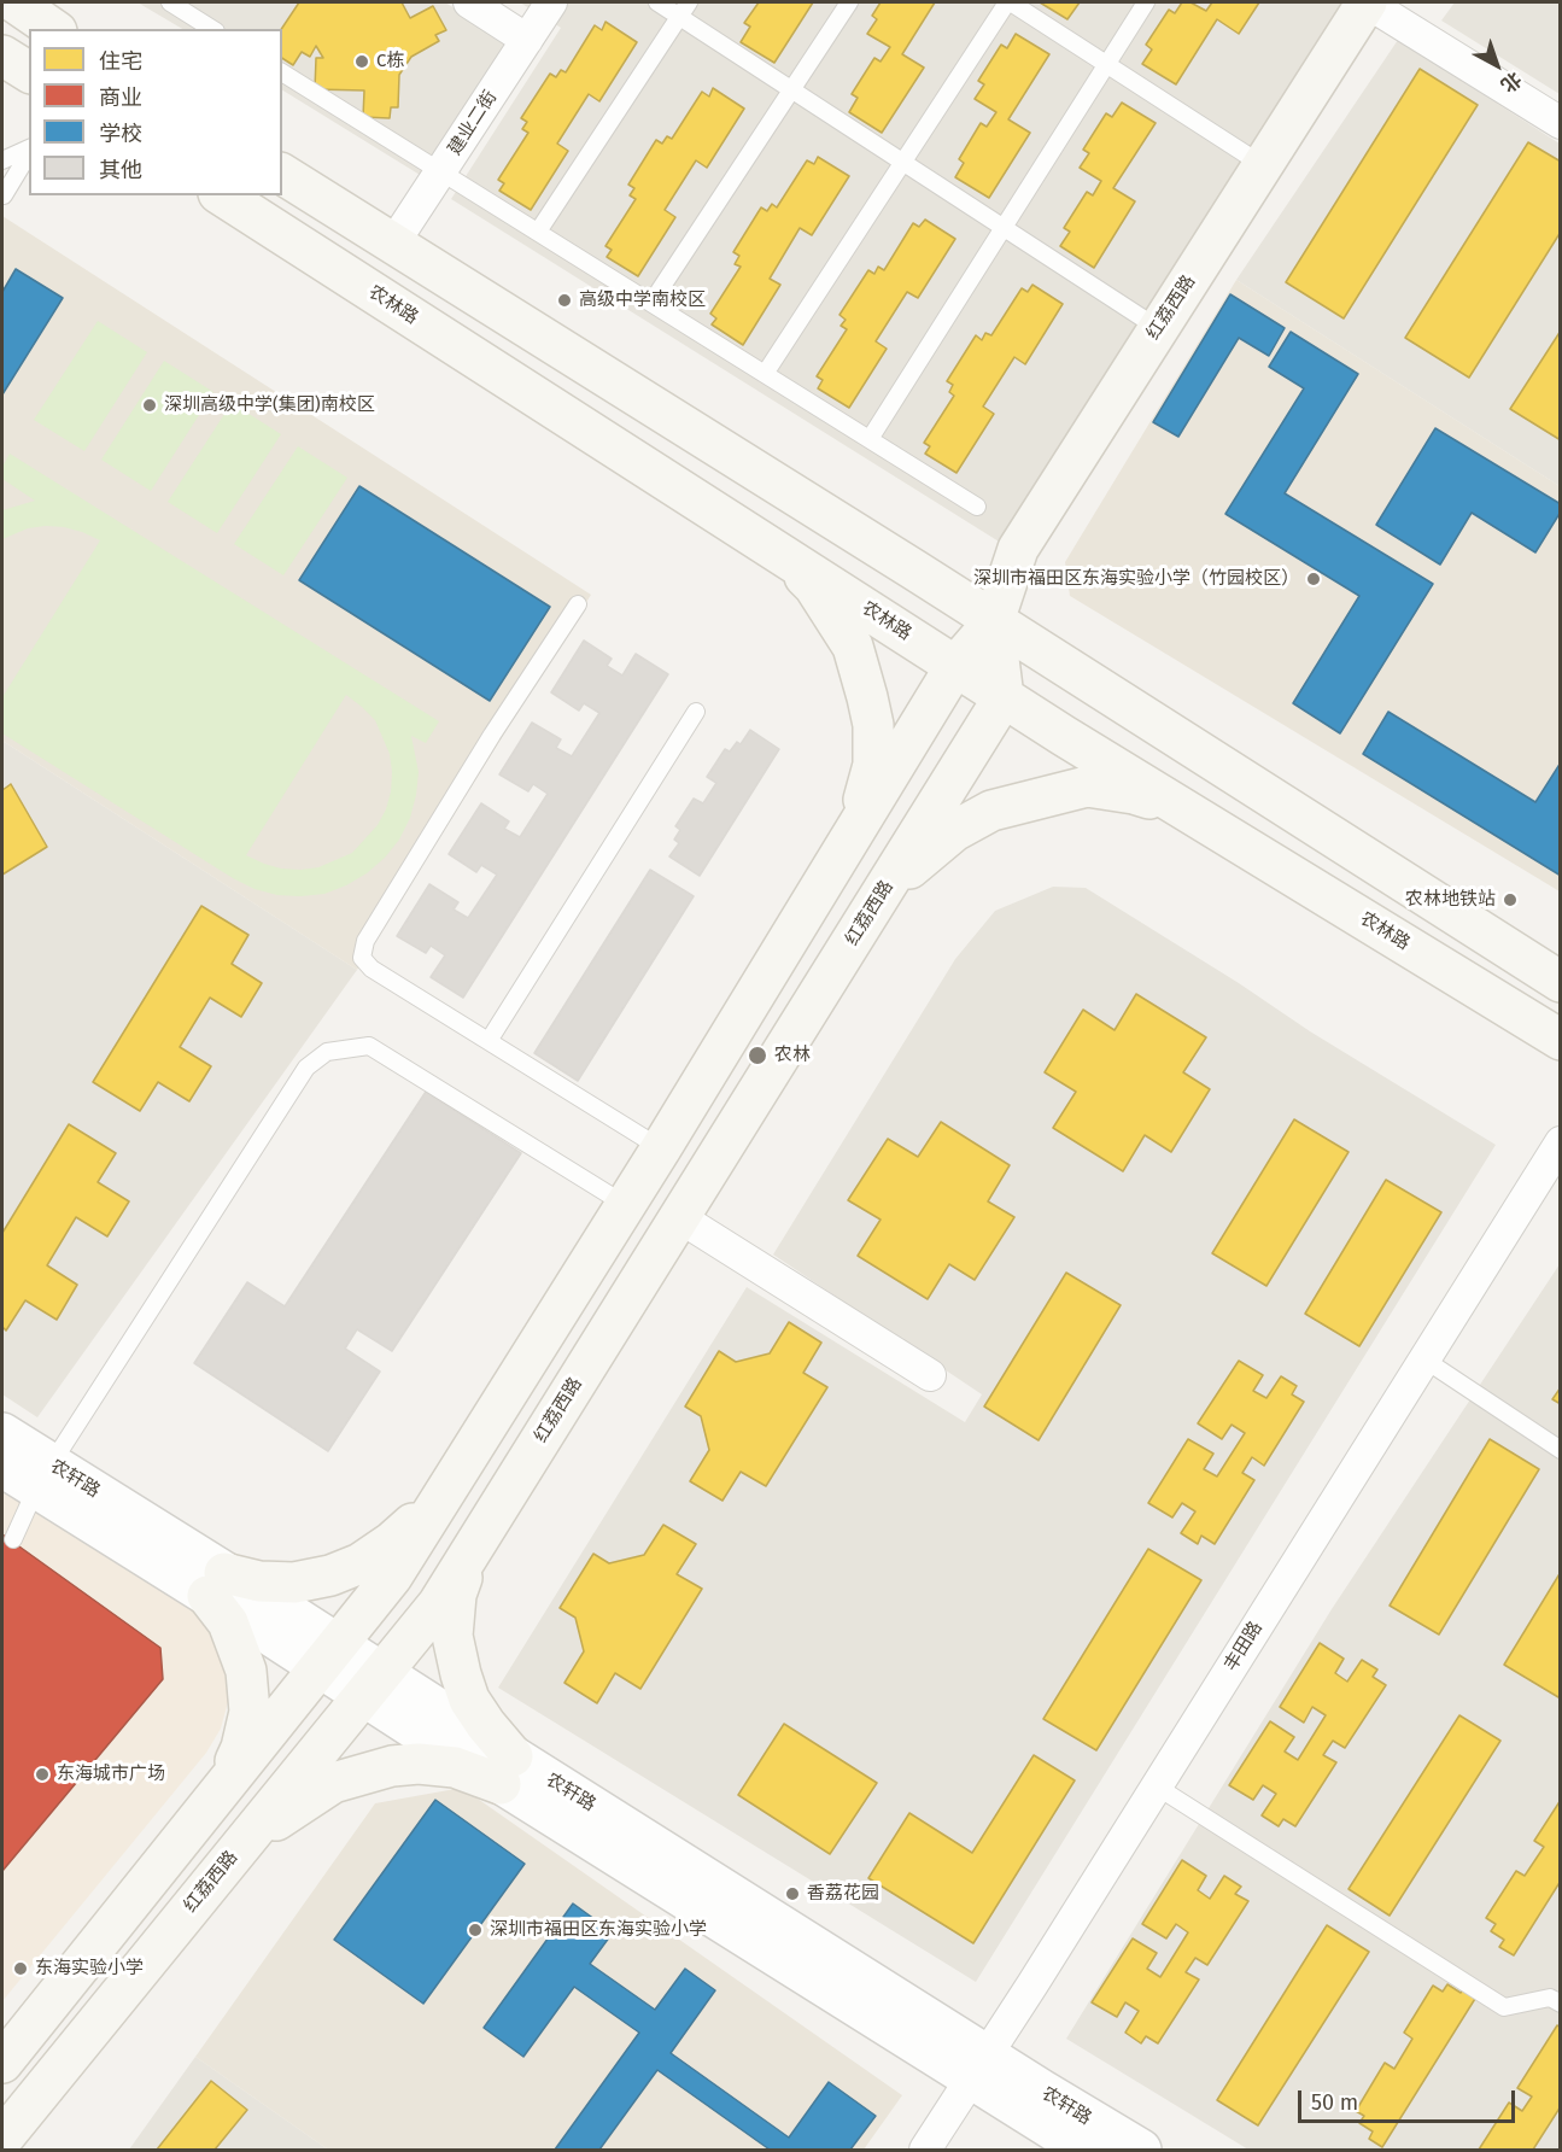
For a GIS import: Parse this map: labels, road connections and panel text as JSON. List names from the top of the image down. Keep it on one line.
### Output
{"streets":{"main road":["农林路","红荔西路"],"street":["建业二街","农轩路","丰田路"]},"crossings":[["农林路","红荔西路"],["红荔西路","农轩路"],["农轩路","丰田路"]],"places":["C栋","高级中学南校区","深圳高级中学(集团)南校区","深圳市福田区东海实验小学（竹园校区）","农林地铁站","农林","东海城市广场","香荔花园","深圳市福田区东海实验小学","东海实验小学"],"legend":["住宅","商业","学校","其他"],"scale_bar":"50 m","north":"bottom right"}
